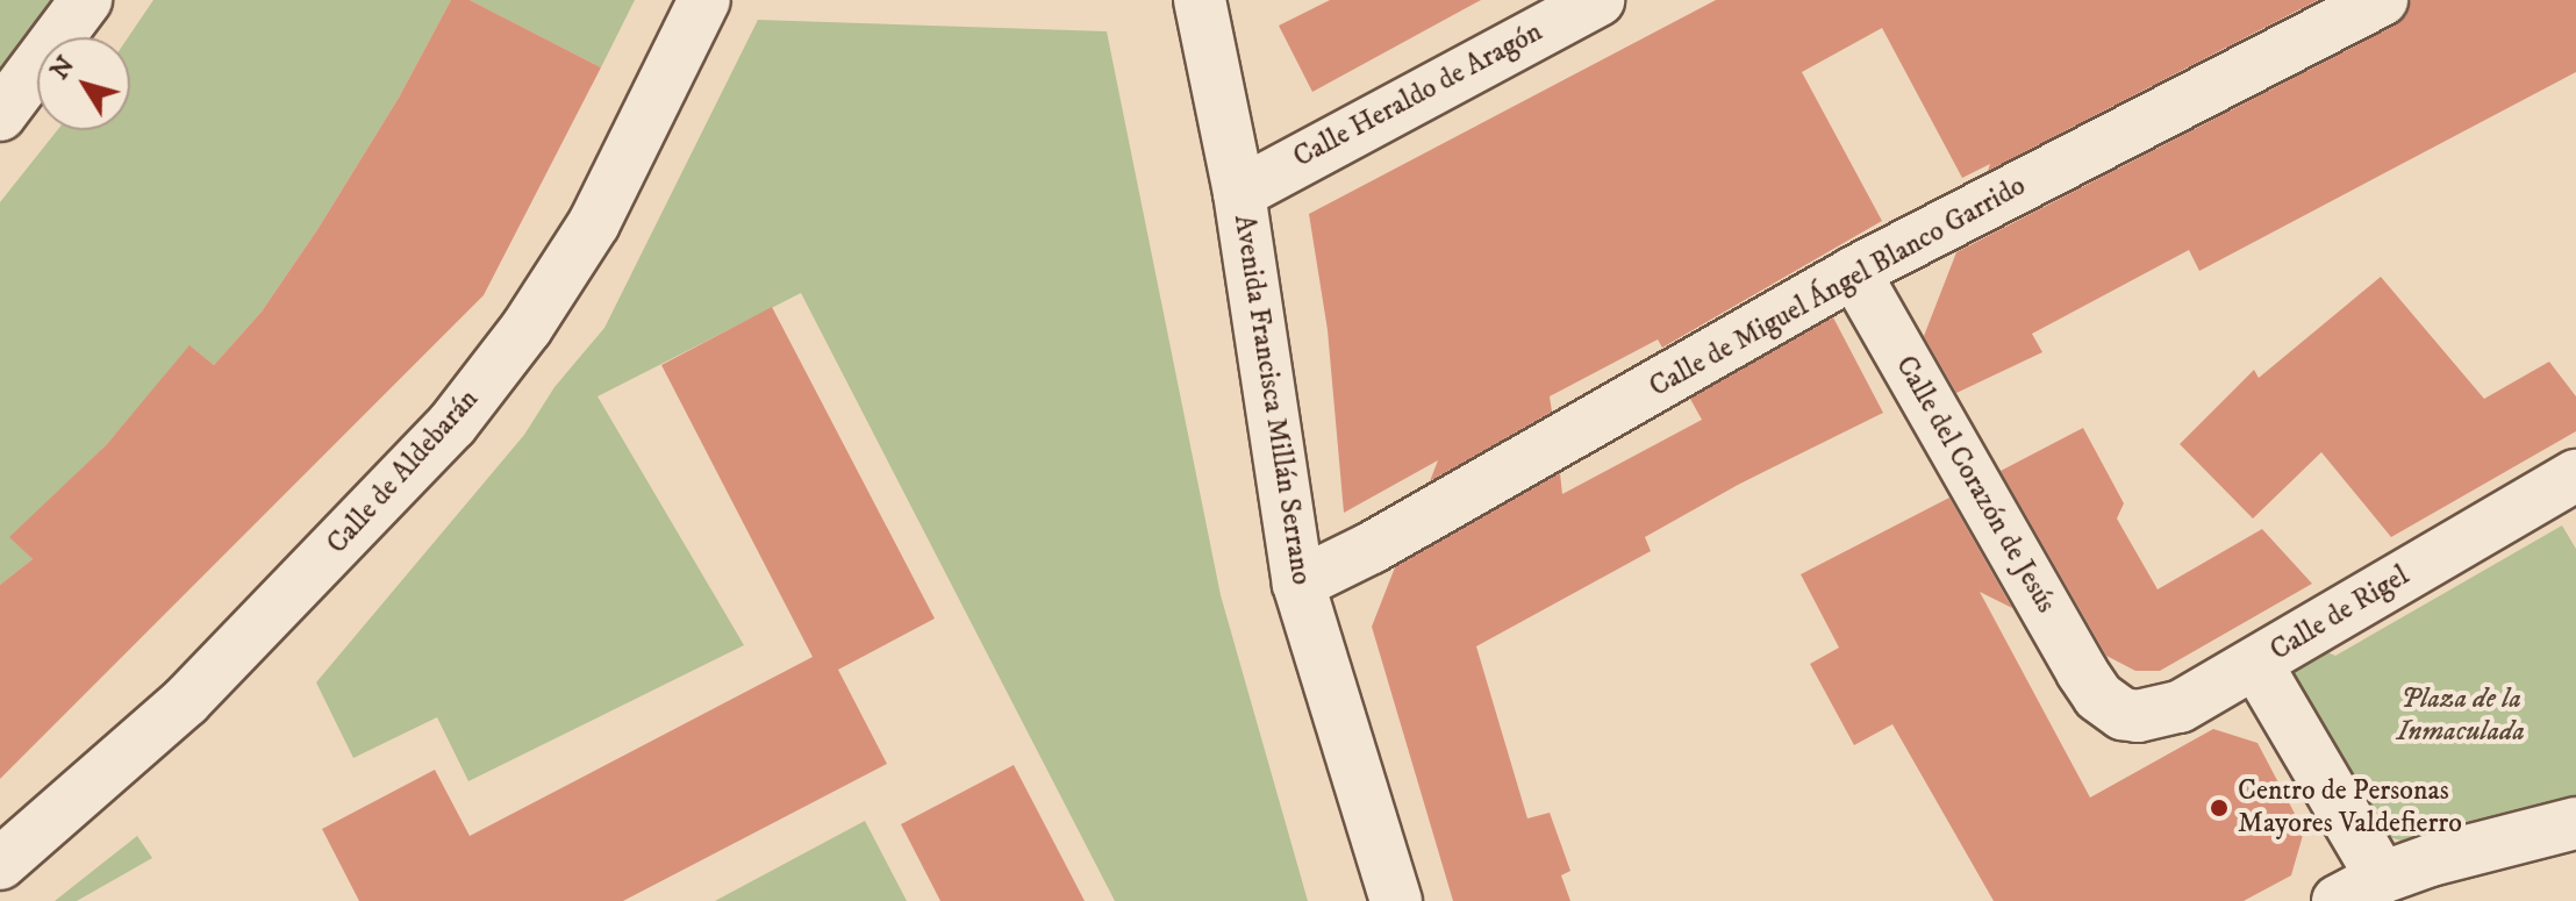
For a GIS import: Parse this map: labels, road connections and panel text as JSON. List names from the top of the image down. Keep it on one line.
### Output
{"streets":{"street":["Calle Heraldo de Aragón","Calle de Miguel Ángel Blanco Garrido","Avenida Francisca Millán Serrano","Calle de Aldebarán","Calle del Corazón de Jesús","Calle de Rigel"]},"crossings":[["Calle Heraldo de Aragón","Avenida Francisca Millán Serrano"],["Calle de Miguel Ángel Blanco Garrido","Avenida Francisca Millán Serrano"],["Calle de Miguel Ángel Blanco Garrido","Calle del Corazón de Jesús"],["Calle del Corazón de Jesús","Calle de Rigel"]],"parks":["Plaza de la Inmaculada"],"places":["Centro de Personas Mayores Valdefierro"],"north":"top left"}
